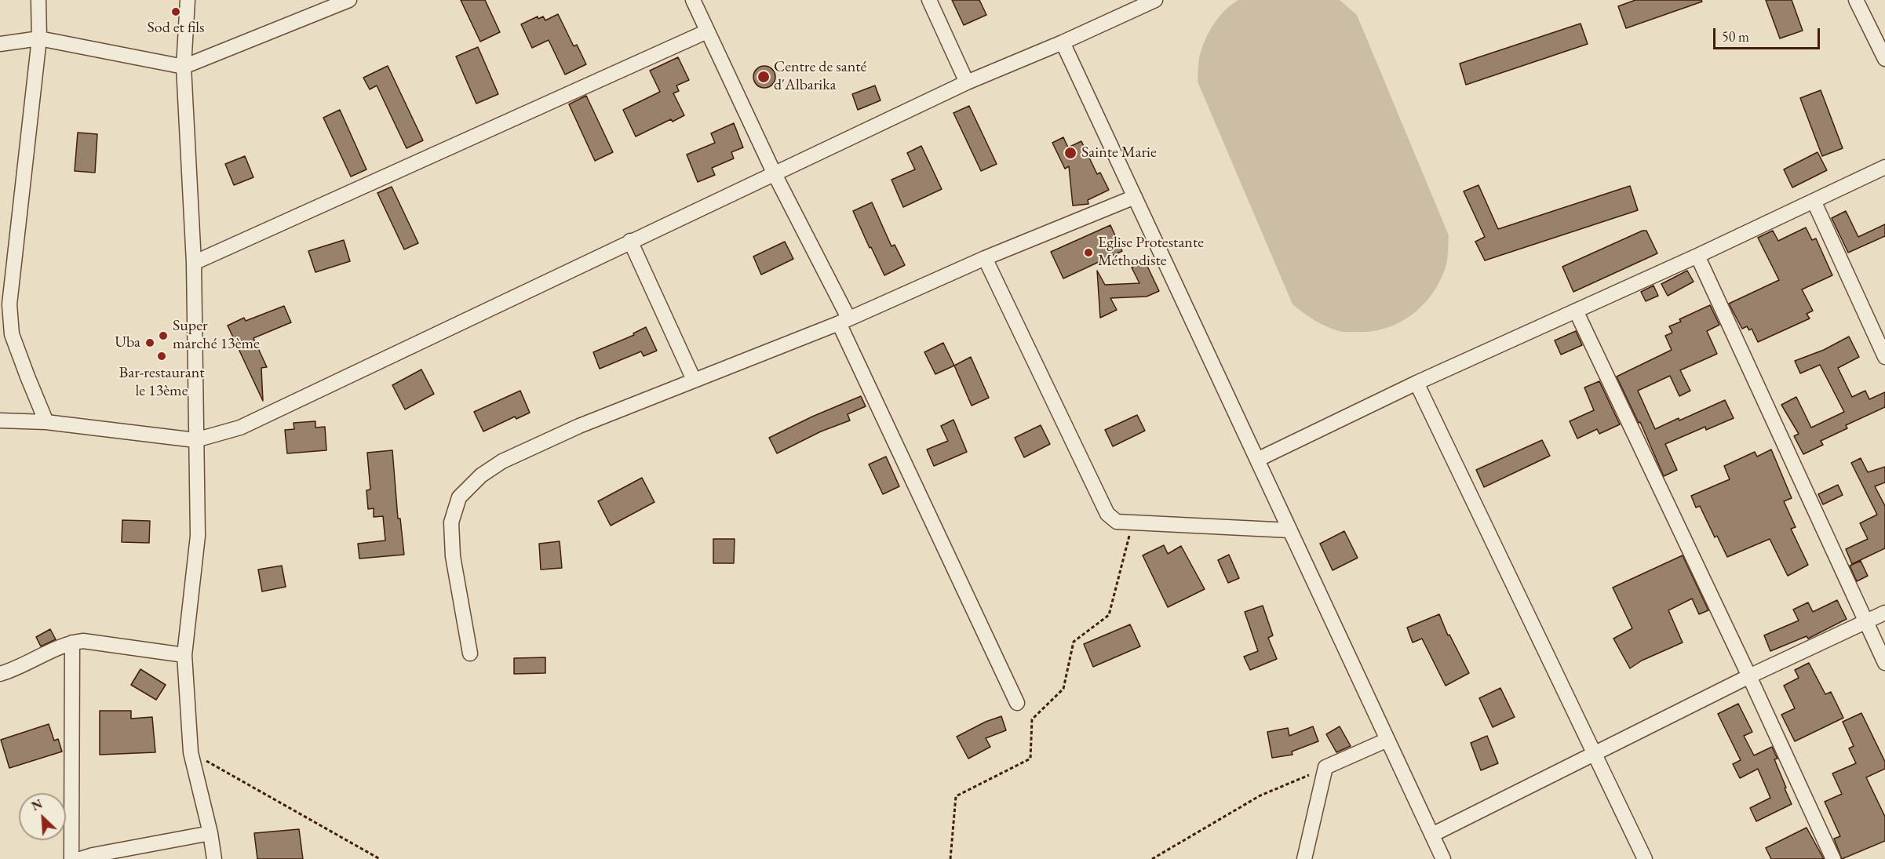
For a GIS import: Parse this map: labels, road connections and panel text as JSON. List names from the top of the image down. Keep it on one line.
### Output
{"places":["Sod et fils","Centre de santé d'Albarika","Sainte Marie","Eglise Protestante Méthodiste","Super marché 13ème","Uba","Bar-restaurant le 13ème"],"scale_bar":"50 m","north":"top left"}
